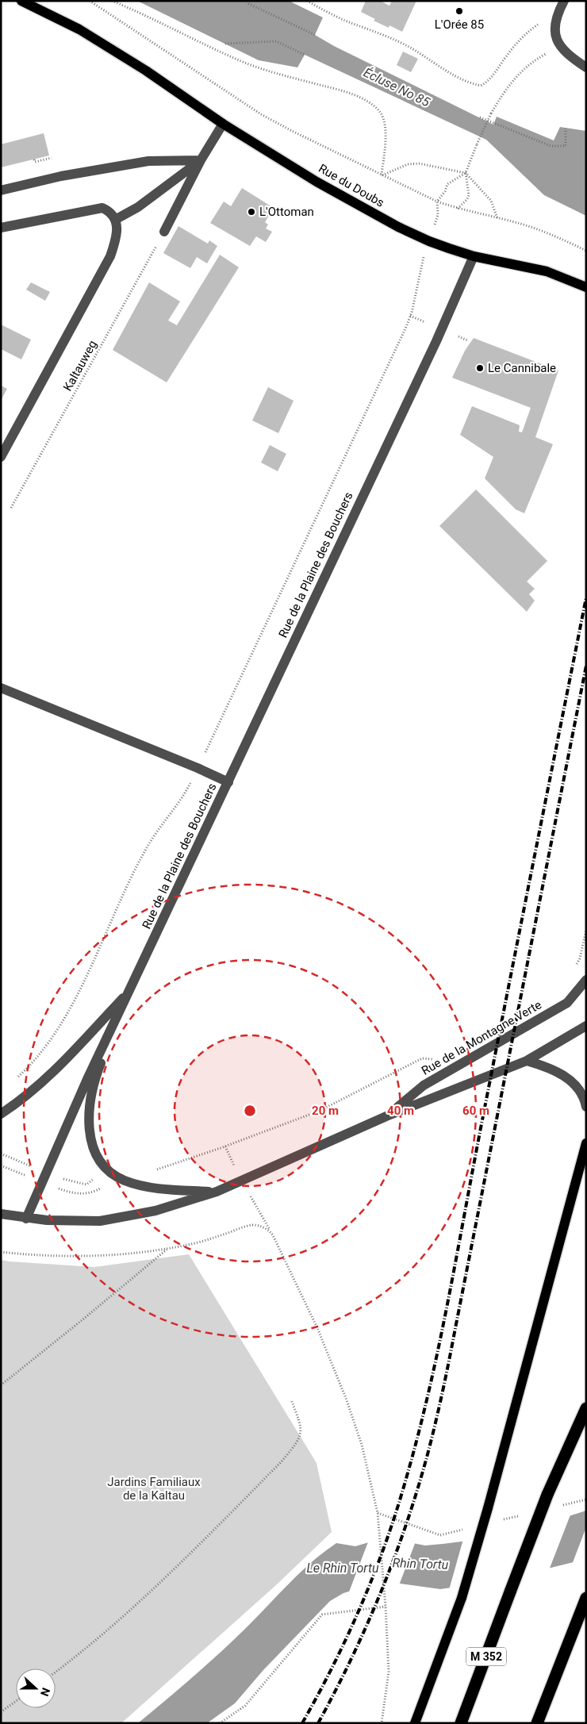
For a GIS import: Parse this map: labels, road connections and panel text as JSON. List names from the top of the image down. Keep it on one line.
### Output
{"streets":{"highway":["M 352"],"main road":["Rue du Doubs"],"street":["Rue de la Plaine des Bouchers","Rue de la Montagne Verte"],"path":["Kaltauweg"]},"crossings":[["Rue du Doubs","Rue de la Plaine des Bouchers"],["Rue de la Plaine des Bouchers","Rue de la Montagne Verte"]],"water":["Écluse No 85","Rhin Tortu","Le Rhin Tortu"],"parks":["Jardins Familiaux de la Kaltau"],"places":["L'Orée 85","L'Ottoman","Le Cannibale"],"north":"right","rings":["20 m","40 m","60 m"]}
